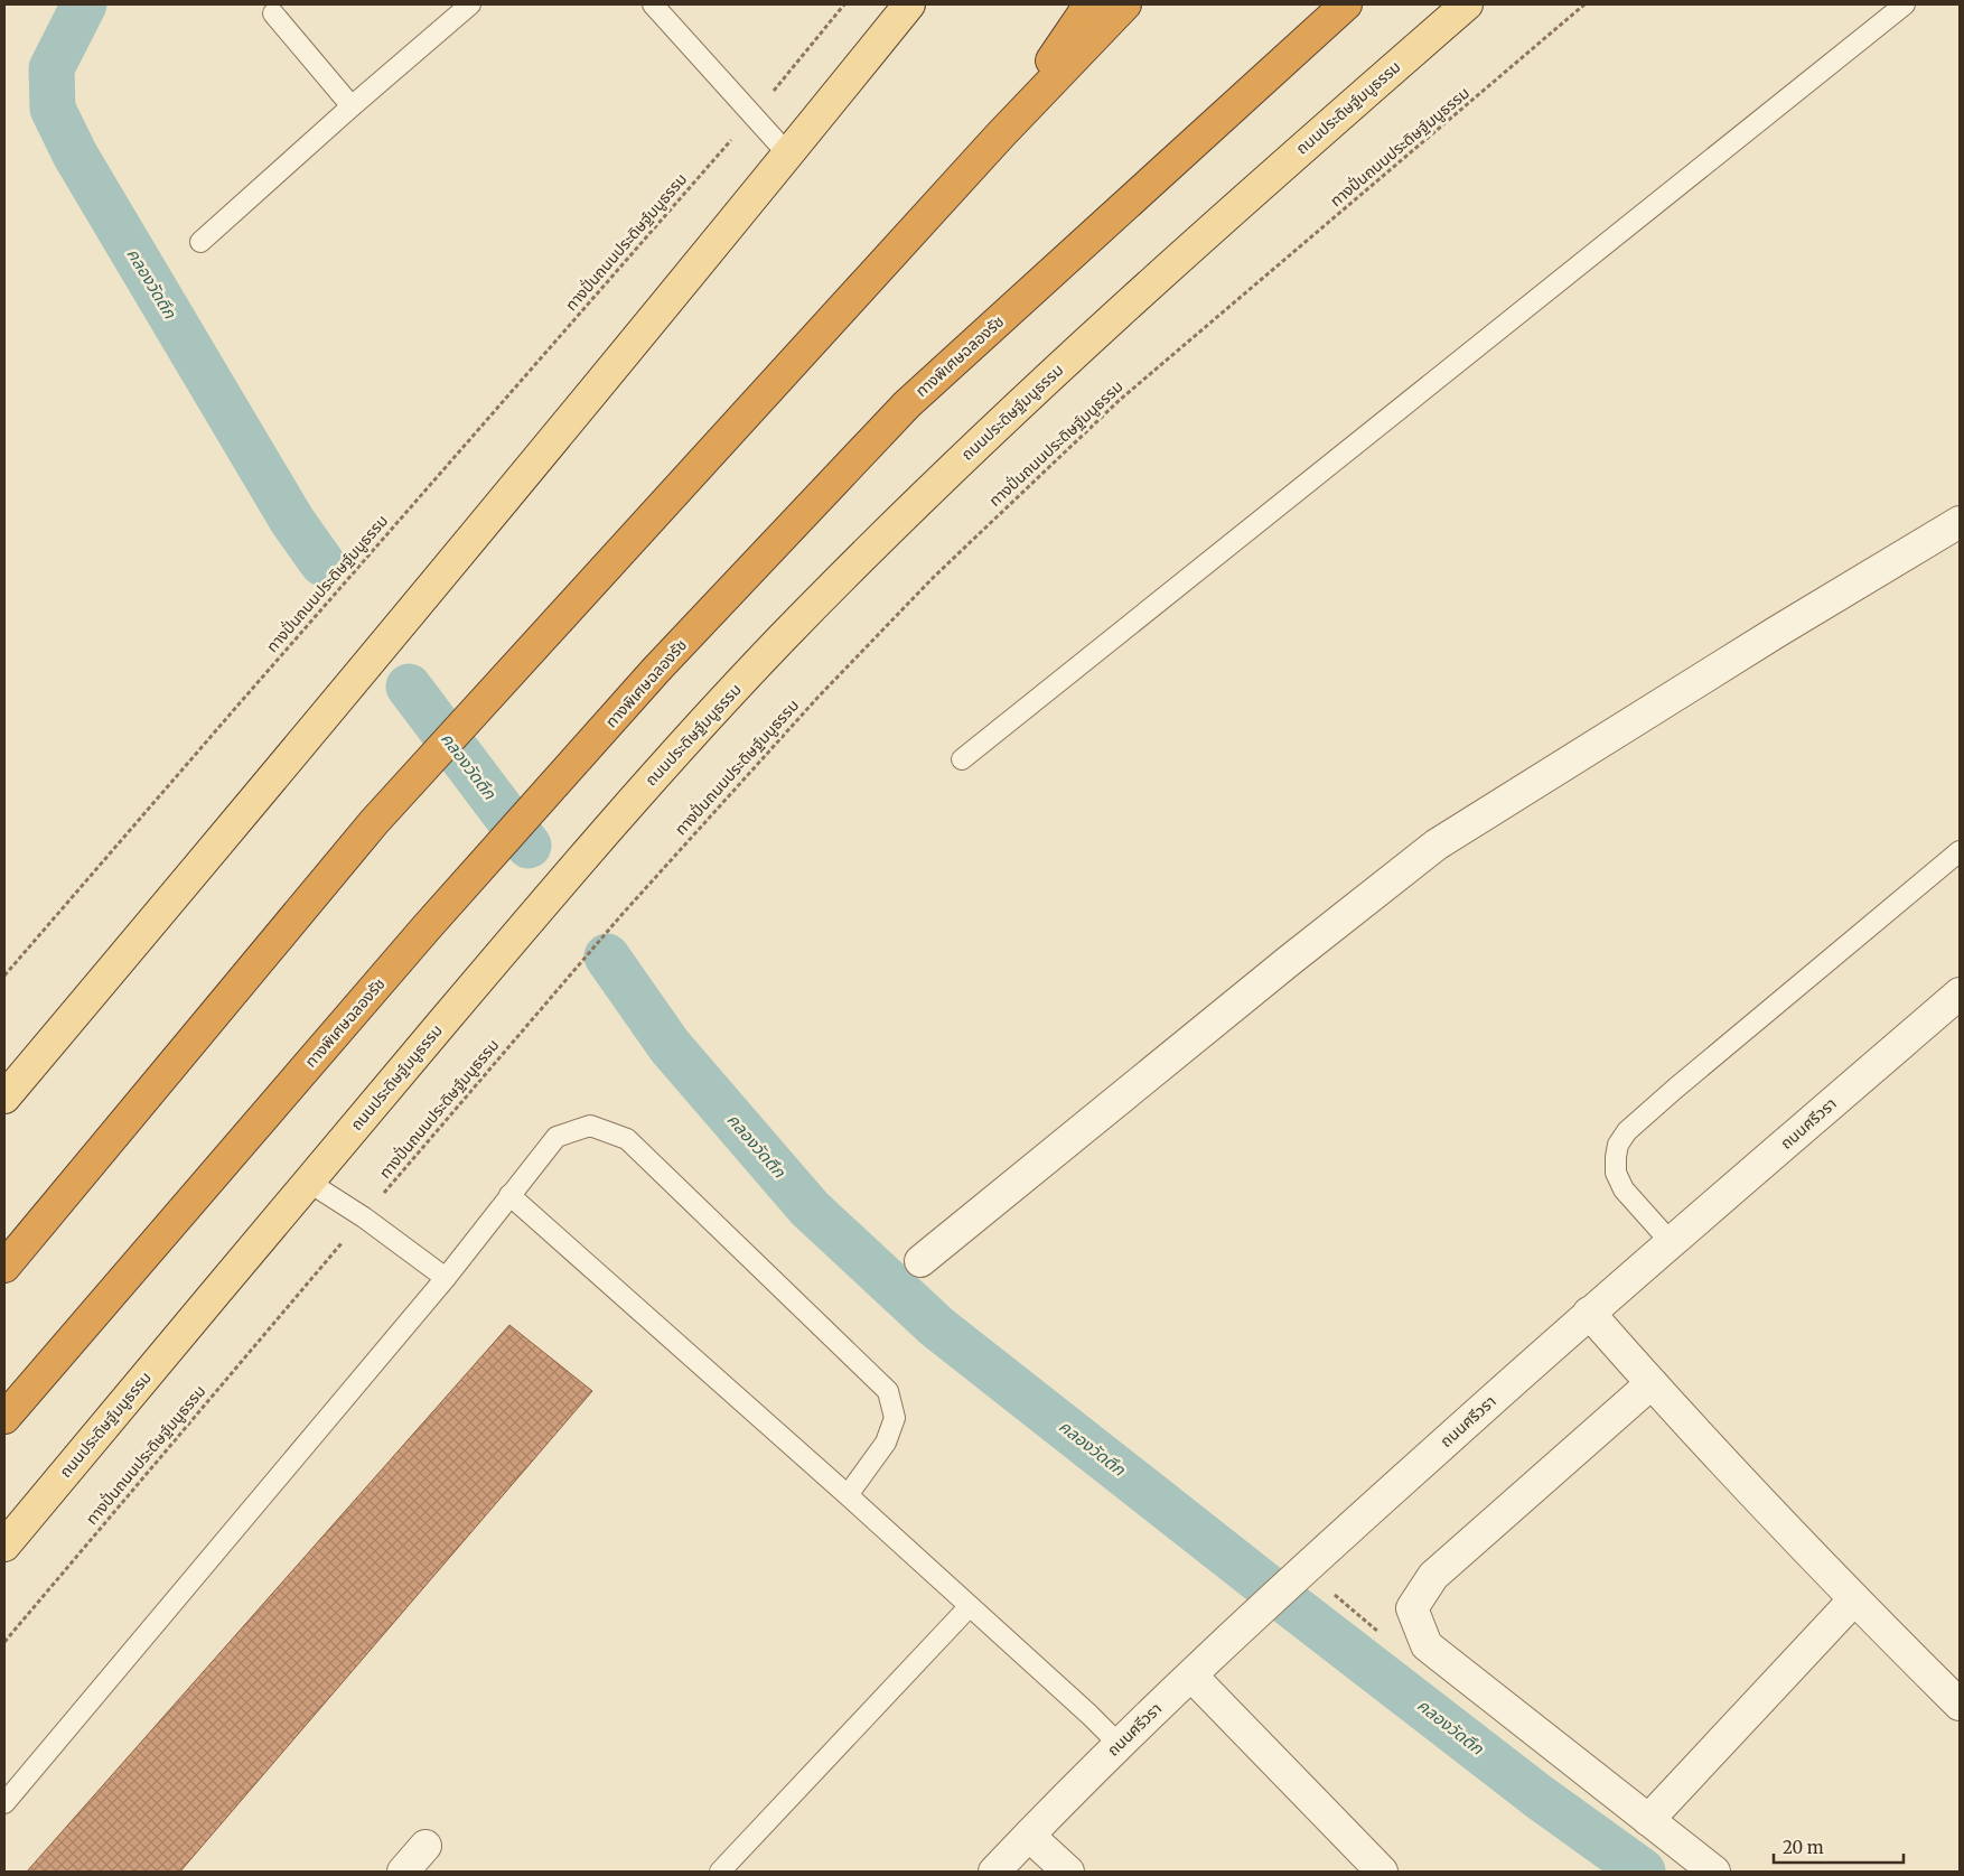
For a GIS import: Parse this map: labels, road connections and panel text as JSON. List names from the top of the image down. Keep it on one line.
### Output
{"streets":{"highway":["ทางพิเศษฉลองรัช"],"main road":["ถนนประดิษฐ์มนูธรรม"],"street":["ถนนศรีวรา"],"path":["ทางปั่นถนนประดิษฐ์มนูธรรม"]},"water":["คลองวัดตึก"],"scale_bar":"20 m"}
